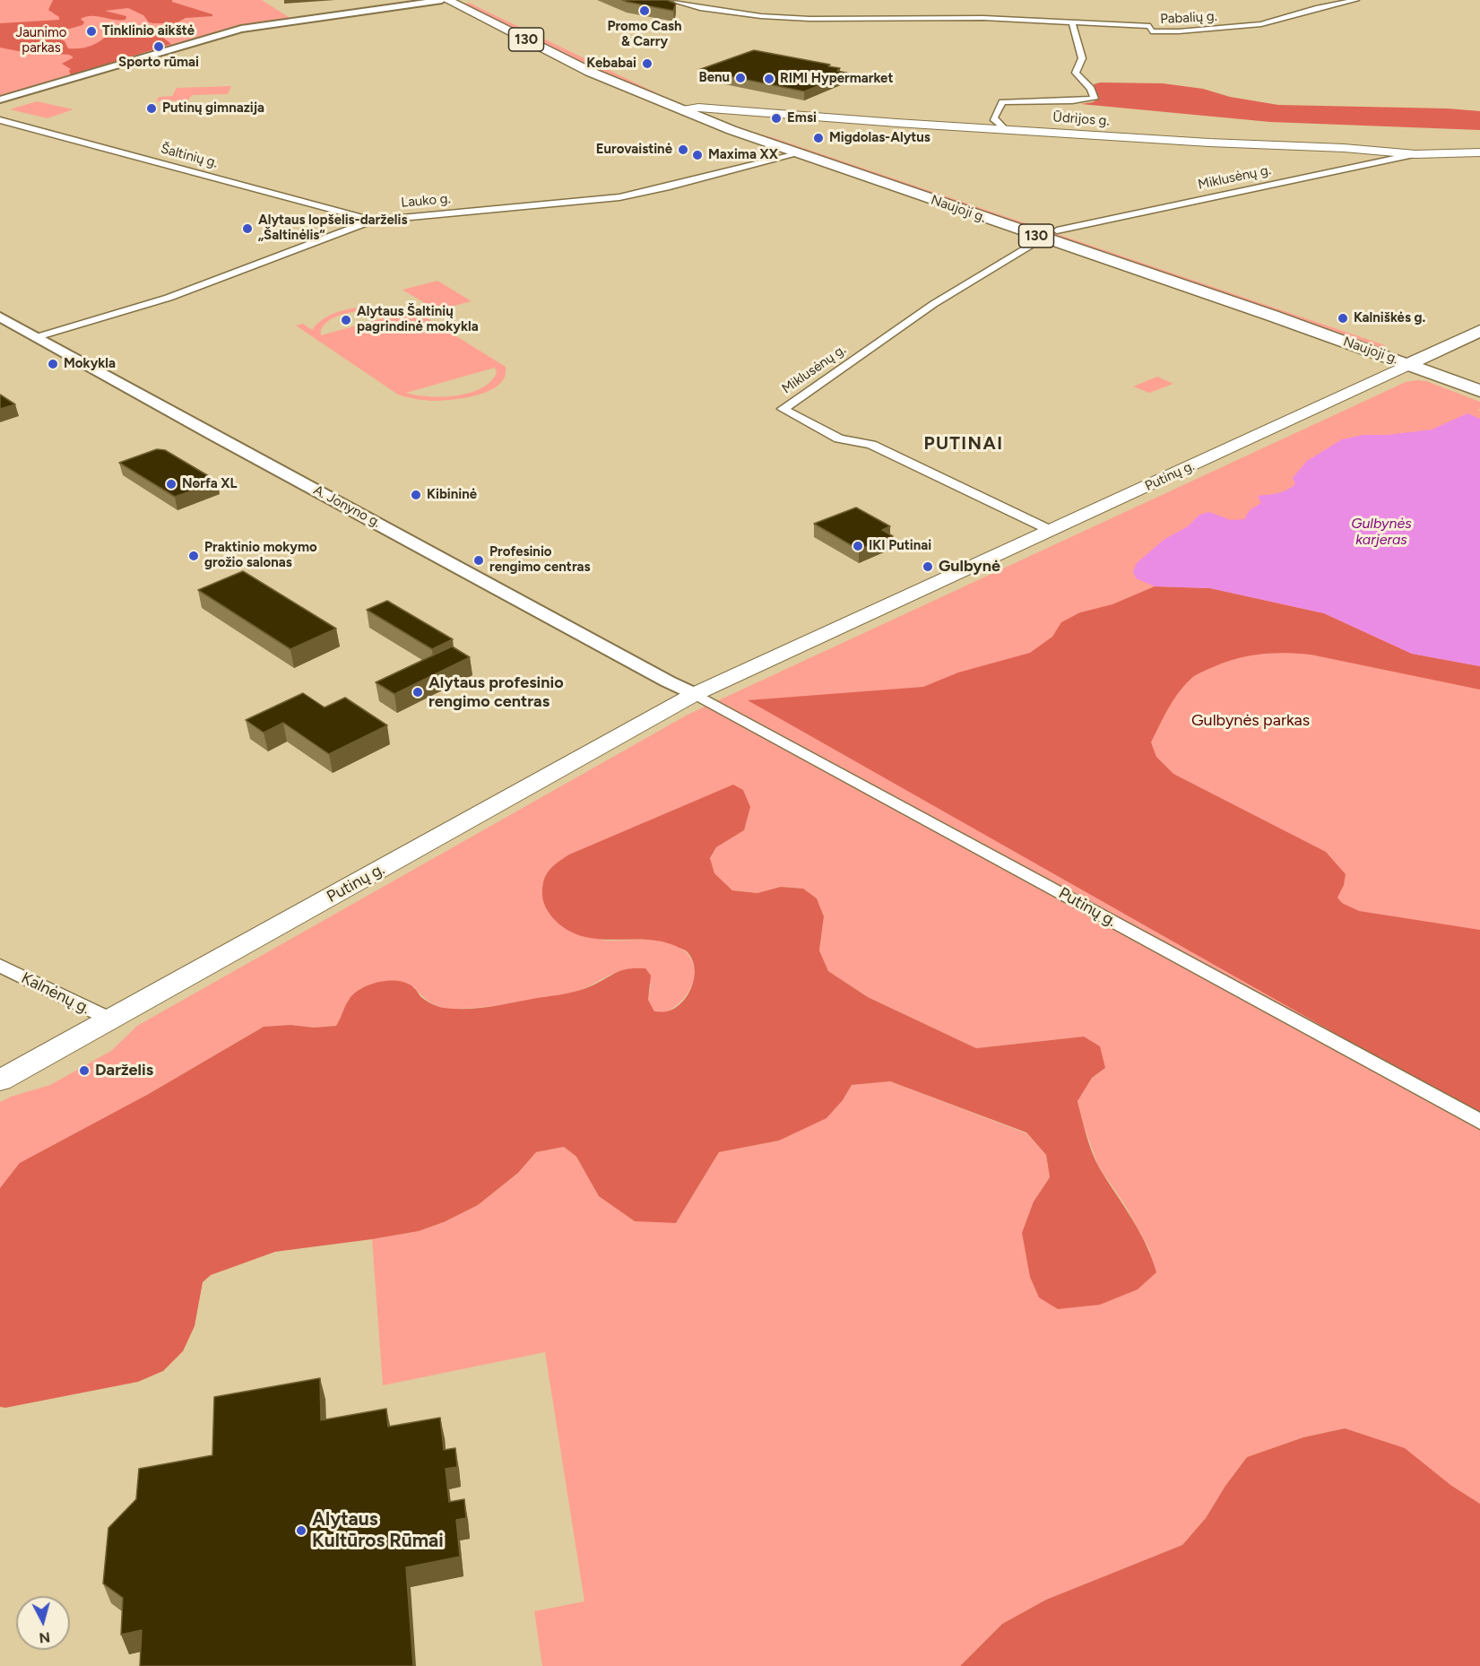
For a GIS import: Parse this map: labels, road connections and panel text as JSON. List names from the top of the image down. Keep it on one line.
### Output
{"streets":{"main road":["130","Ūdrijos g.","Naujoji g.","Putinų g."],"street":["Pabalių g.","Šaltinių g.","Miklusėnų g.","Lauko g.","A. Jonyno g.","Kalnėnų g."]},"crossings":[["Ūdrijos g.","Miklusėnų g."],["Ūdrijos g.","Naujoji g."],["Šaltinių g.","Lauko g."],["Miklusėnų g.","Naujoji g."],["Miklusėnų g.","Putinų g."],["Lauko g.","Naujoji g."],["Lauko g.","A. Jonyno g."],["Naujoji g.","Putinų g."],["Putinų g.","A. Jonyno g."],["Putinų g.","Kalnėnų g."]],"districts":["PUTINAI"],"water":["Gulbynės karjeras"],"parks":["Jaunimo parkas","Gulbynės parkas"],"places":["Promo Cash & Carry","Tinklinio aikštė","Sporto rūmai","Kebabai","Benu","RIMI Hypermarket","Putinų gimnazija","Emsi","Migdolas-Alytus","Eurovaistinė","Maxima XX","Alytaus lopšelis-darželis „Šaltinėlis“","Kalniškės g.","Alytaus Šaltinių pagrindinė mokykla","Mokykla","Norfa XL","Kibininė","IKI Putinai","Praktinio mokymo grožio salonas","Profesinio rengimo centras","Gulbynė","Alytaus profesinio rengimo centras","Darželis","Alytaus Kultūros Rūmai"],"north":"bottom"}
